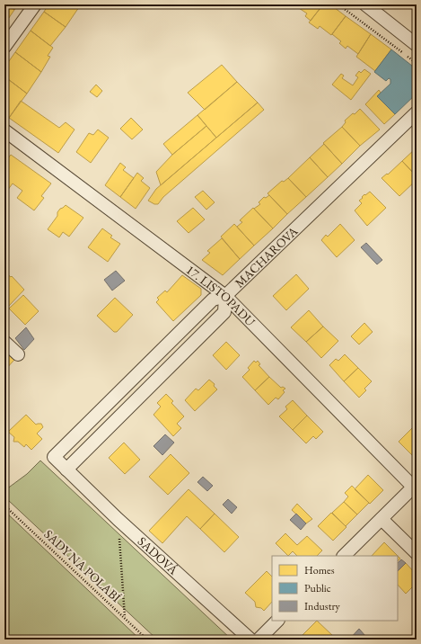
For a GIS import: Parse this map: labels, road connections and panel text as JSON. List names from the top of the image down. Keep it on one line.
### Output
{"streets":{"street":["MACHAROVA","17. LISTOPADU","SADOVÁ"],"path":["SADY NA POLABÍ"]},"crossings":[["MACHAROVA","17. LISTOPADU"],["MACHAROVA","SADOVÁ"],["17. LISTOPADU","SADOVÁ"]],"legend":["Homes","Public","Industry"]}
